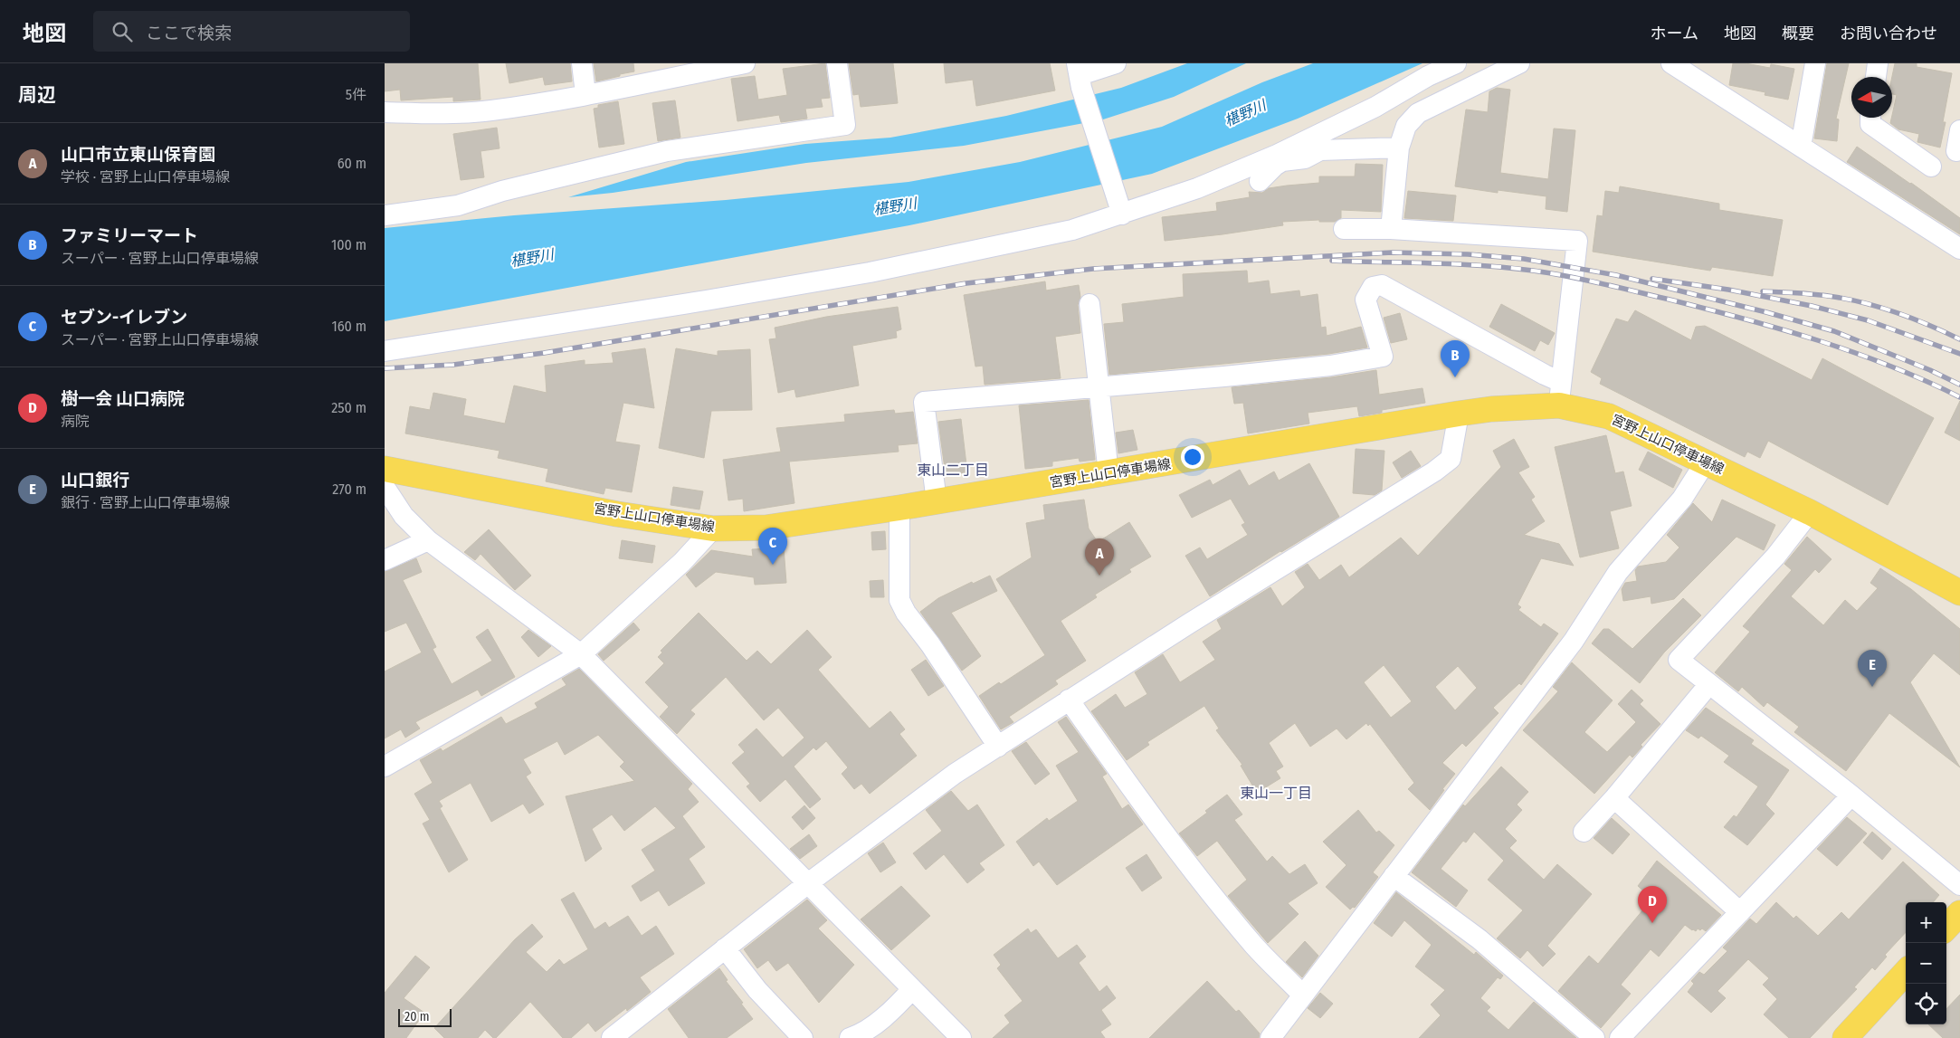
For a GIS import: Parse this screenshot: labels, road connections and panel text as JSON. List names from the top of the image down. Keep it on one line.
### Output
{"streets":{"main road":["宮野上山口停車場線"]},"districts":["東山二丁目","東山一丁目"],"water":["椹野川"],"scale_bar":"20 m","north":"left","page":{"header":"地図","search":"ここで検索","nav":["ホーム","地図","概要","お問い合わせ"],"heading":["周辺","5件"],"list":[{"mark":"A","name":"山口市立東山保育園","note":"学校 · 宮野上山口停車場線","value":"60 m"},{"mark":"B","name":"ファミリーマート","note":"スーパー · 宮野上山口停車場線","value":"100 m"},{"mark":"C","name":"セブン-イレブン","note":"スーパー · 宮野上山口停車場線","value":"160 m"},{"mark":"D","name":"樹一会 山口病院","note":"病院","value":"250 m"},{"mark":"E","name":"山口銀行","note":"銀行 · 宮野上山口停車場線","value":"270 m"}],"pins":["B","C","A","E","D"],"map_buttons":["+","−"],"scale":"20 m"}}
